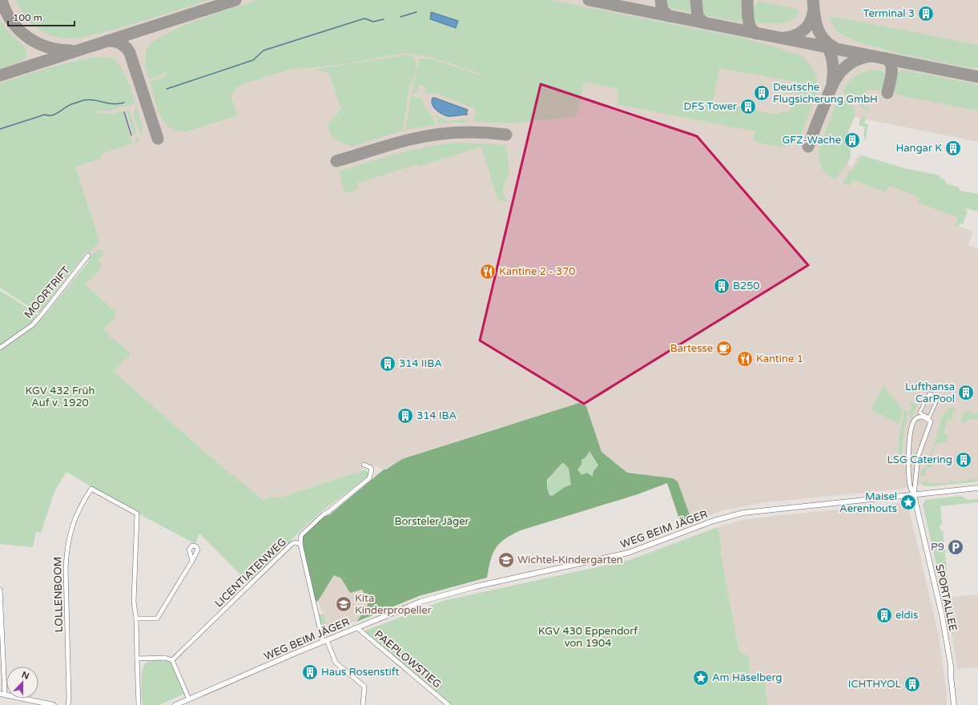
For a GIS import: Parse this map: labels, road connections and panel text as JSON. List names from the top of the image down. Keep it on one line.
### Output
{"streets":{"street":["MOORTRIFT","WEG BEIM JÄGER","LICENTIATENWEG","LOLLENBOOM","SPORTALLEE","PAEPLOWSTIEG"]},"crossings":[["WEG BEIM JÄGER","SPORTALLEE"],["WEG BEIM JÄGER","PAEPLOWSTIEG"]],"parks":["KGV 432 Früh Auf v. 1920","Borsteler Jäger","KGV 430 Eppendorf von 1904"],"places":{"building":["Terminal 3","Deutsche Flugsicherung GmbH","DFS Tower","GFZ-Wache","Hangar K","B250","314 IIBA","Lufthansa CarPool","314 IBA","LSG Catering","eldis","Haus Rosenstift","ICHTHYOL"],"restaurant":["Kantine 2 - 370","Kantine 1"],"cafe":["Bartesse"],"place":["Maisel Aerenhouts","Am Häselberg"],"parking":["P9"],"school or university":["Wichtel-Kindergarten","Kita Kinderpropeller"]},"scale_bar":"100 m","north":"top"}
